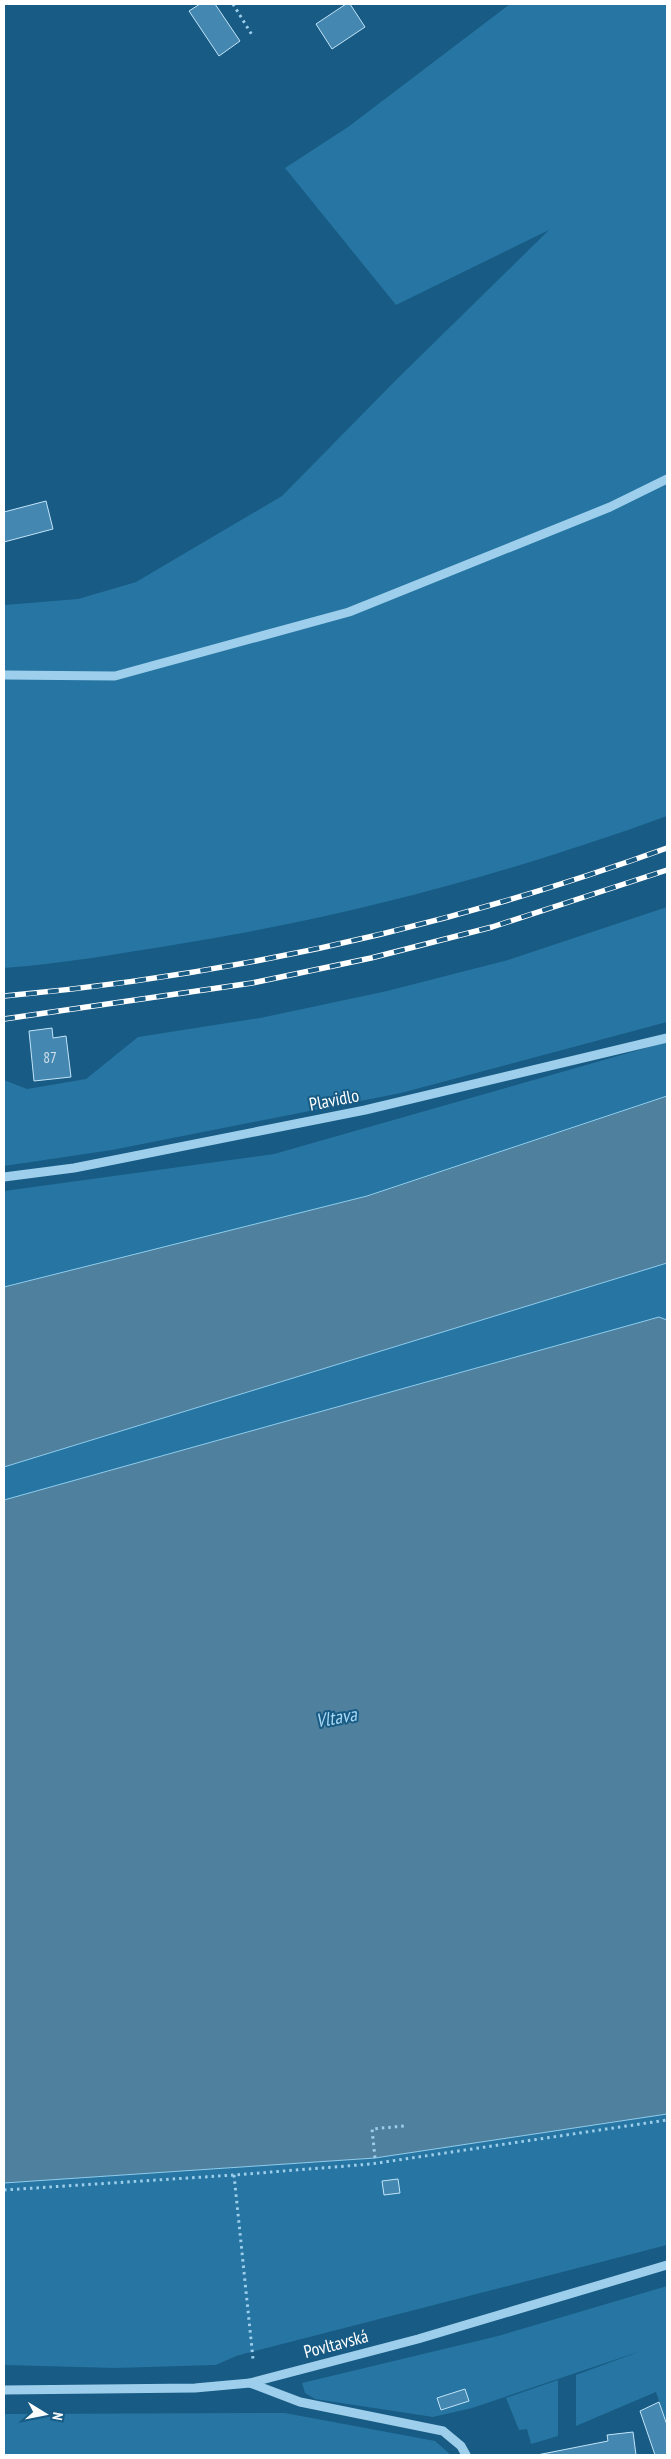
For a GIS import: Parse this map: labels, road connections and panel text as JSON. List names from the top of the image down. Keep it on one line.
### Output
{"streets":{"street":["Plavidlo","Povltavská"]},"water":["Vltava"],"house_numbers":["87"],"north":"right"}
